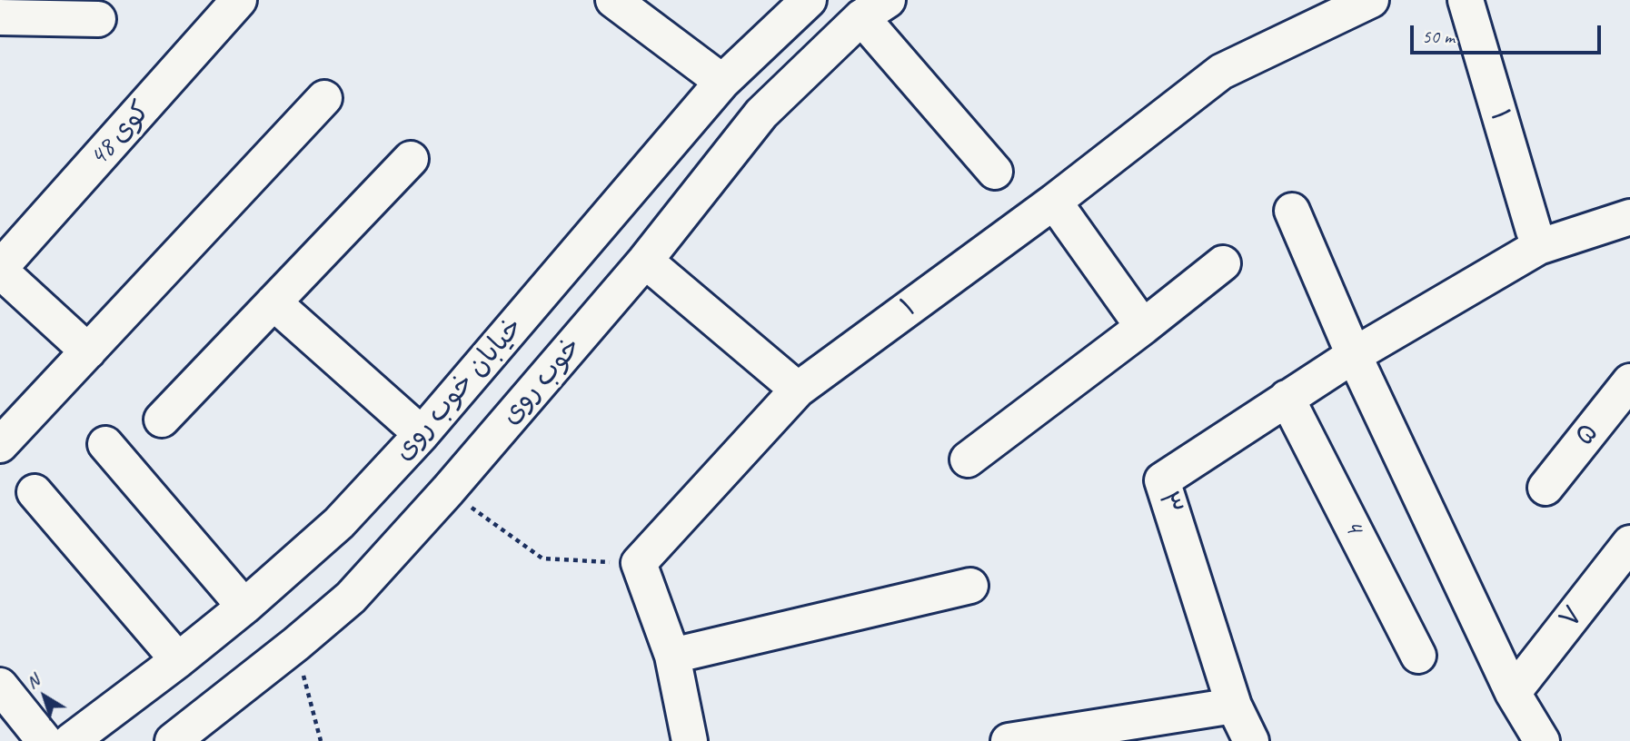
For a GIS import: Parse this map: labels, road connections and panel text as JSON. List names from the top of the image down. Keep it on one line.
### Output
{"streets":{"street":["۱","کوی 48","خوب روی","خیابان خوب روی","۵","۳","4","۷"]},"crossings":[["۳","4"]],"scale_bar":"50 m","north":"top left"}
